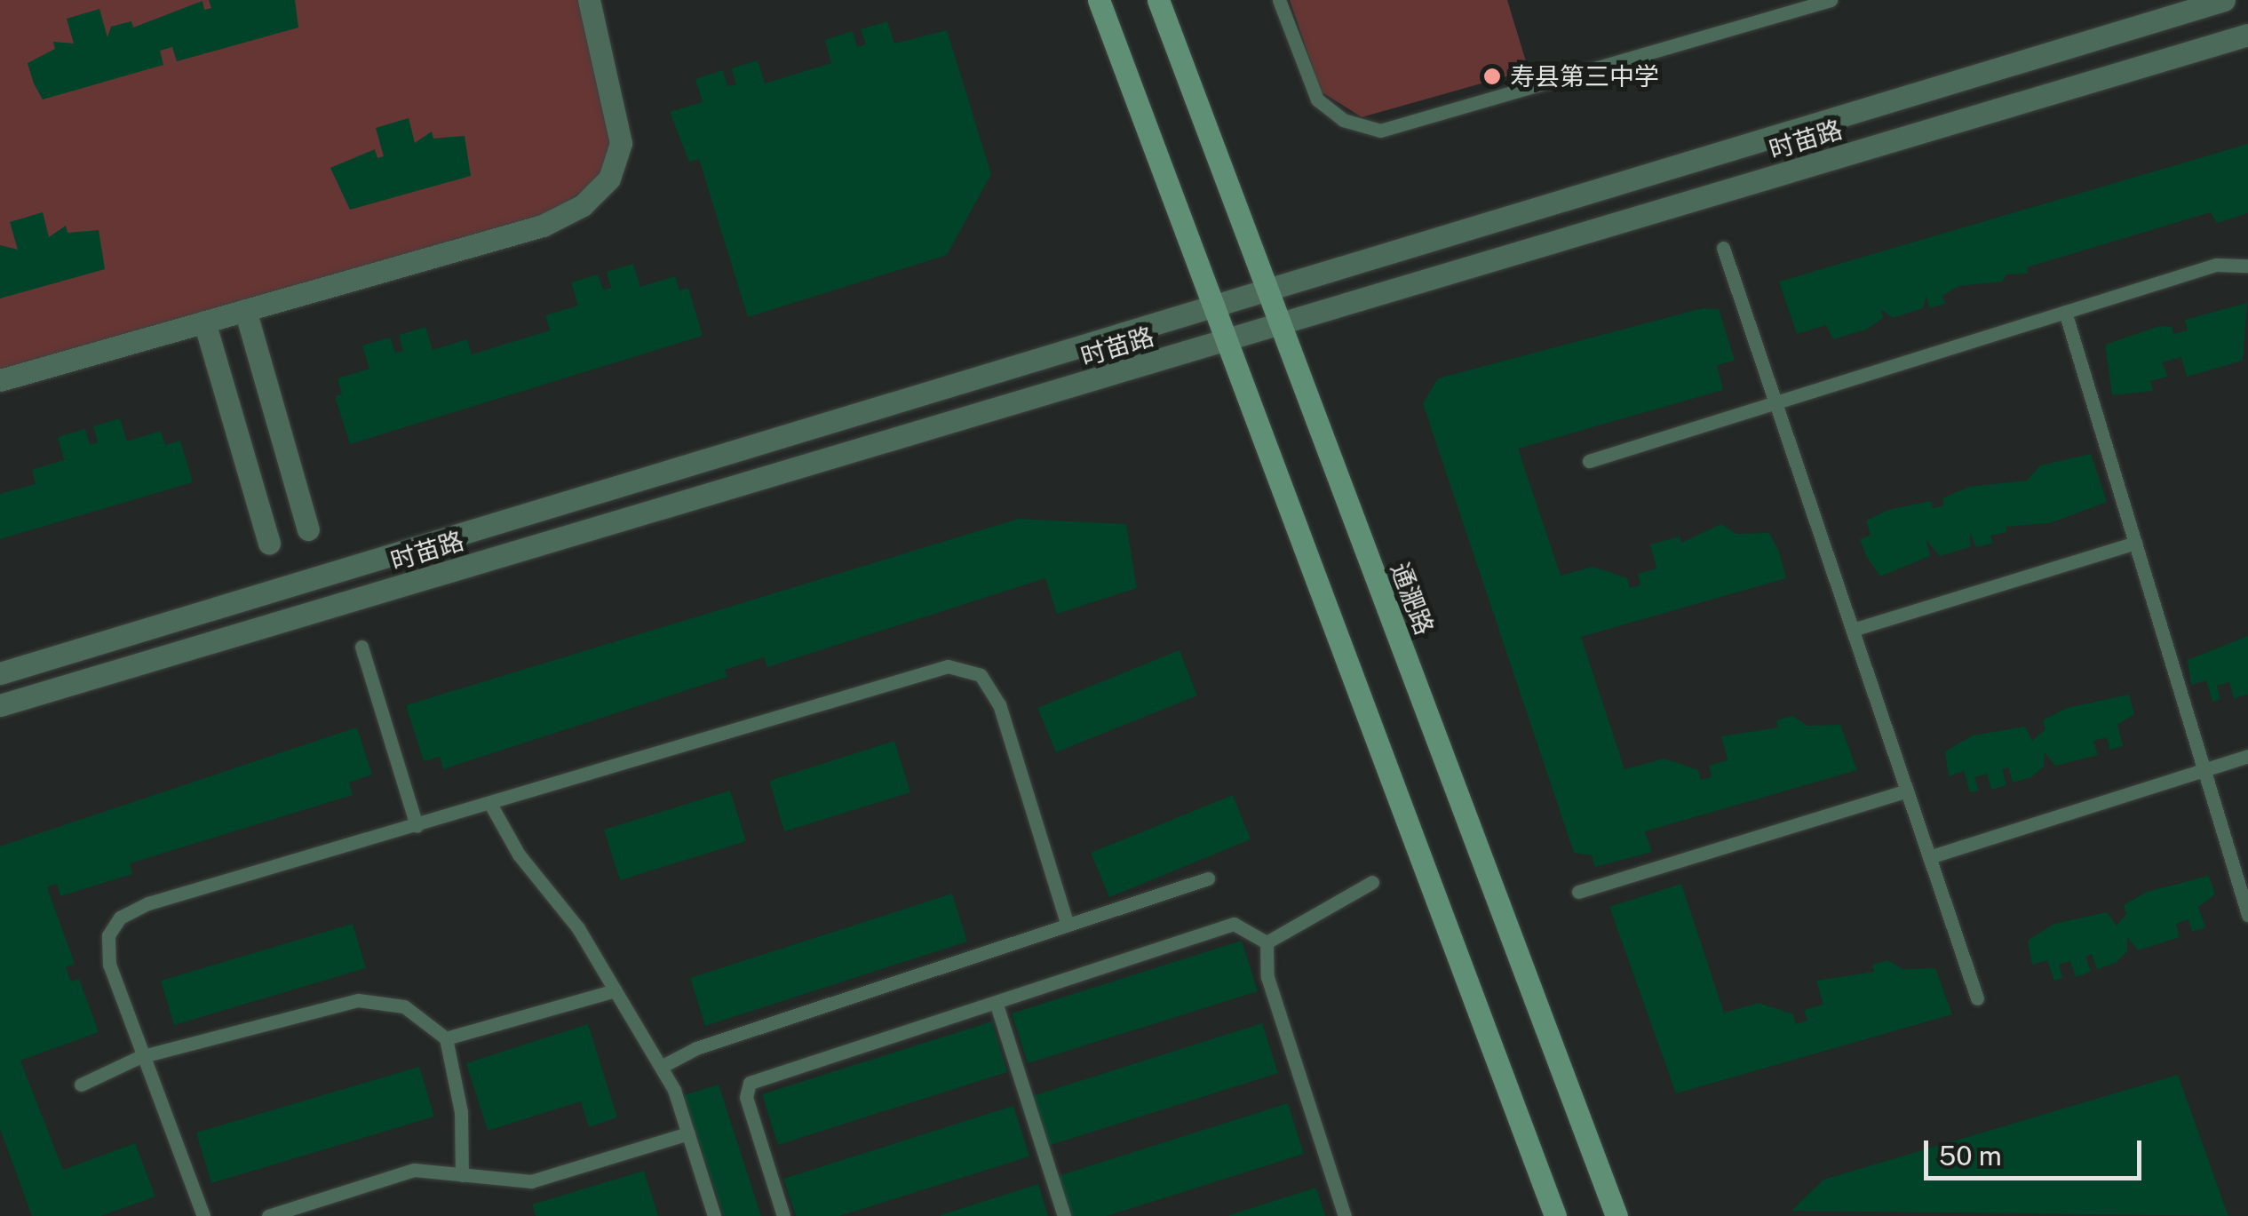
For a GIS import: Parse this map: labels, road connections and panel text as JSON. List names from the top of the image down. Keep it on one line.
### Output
{"streets":{"main road":["通淝路"],"street":["时苗路"]},"crossings":[["时苗路","通淝路"]],"places":["寿县第三中学"],"scale_bar":"50 m"}
